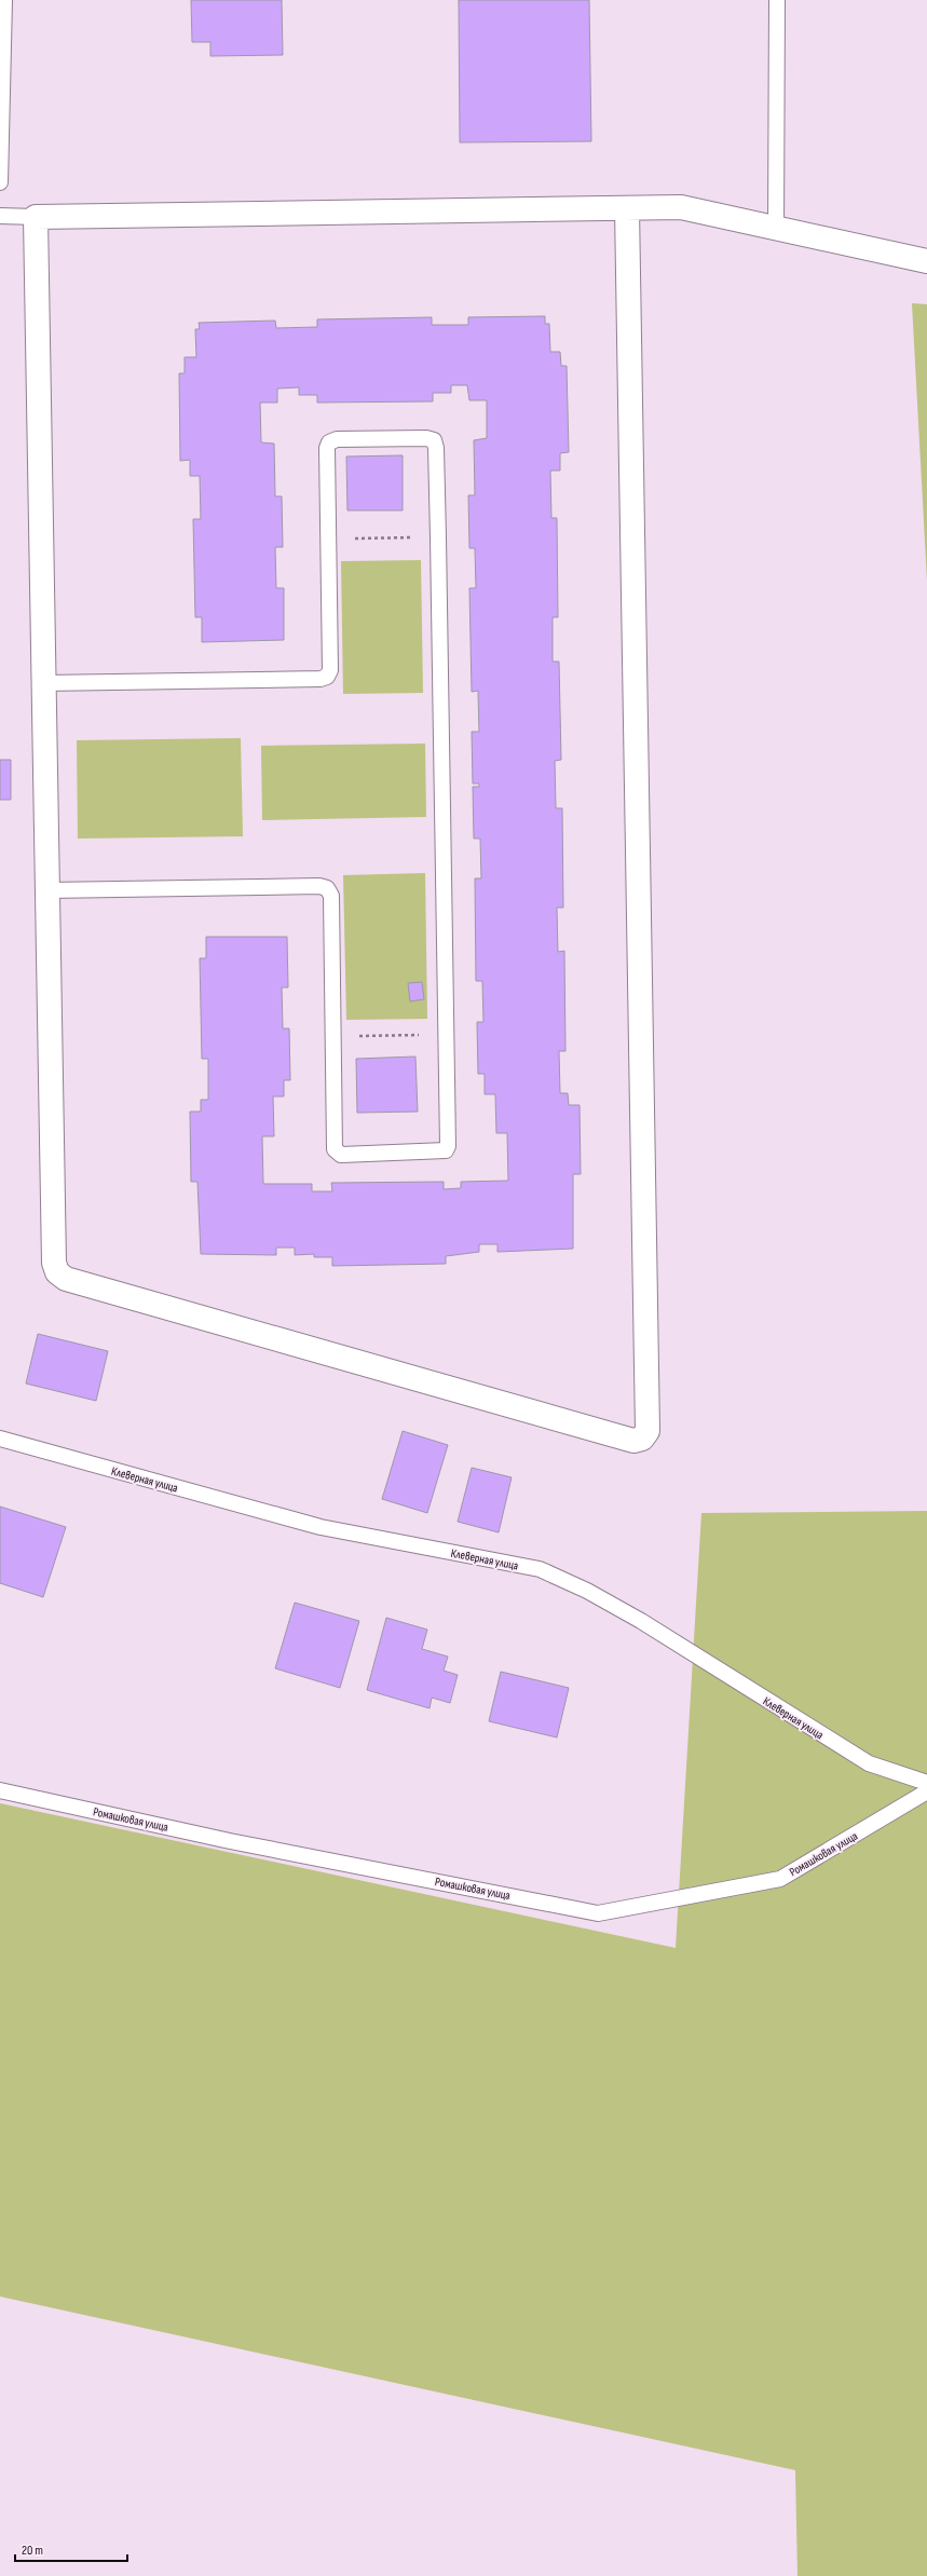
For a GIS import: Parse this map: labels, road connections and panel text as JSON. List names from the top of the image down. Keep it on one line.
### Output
{"streets":{"lane":["Клеверная улица","Ромашковая улица"]},"scale_bar":"20 m"}
